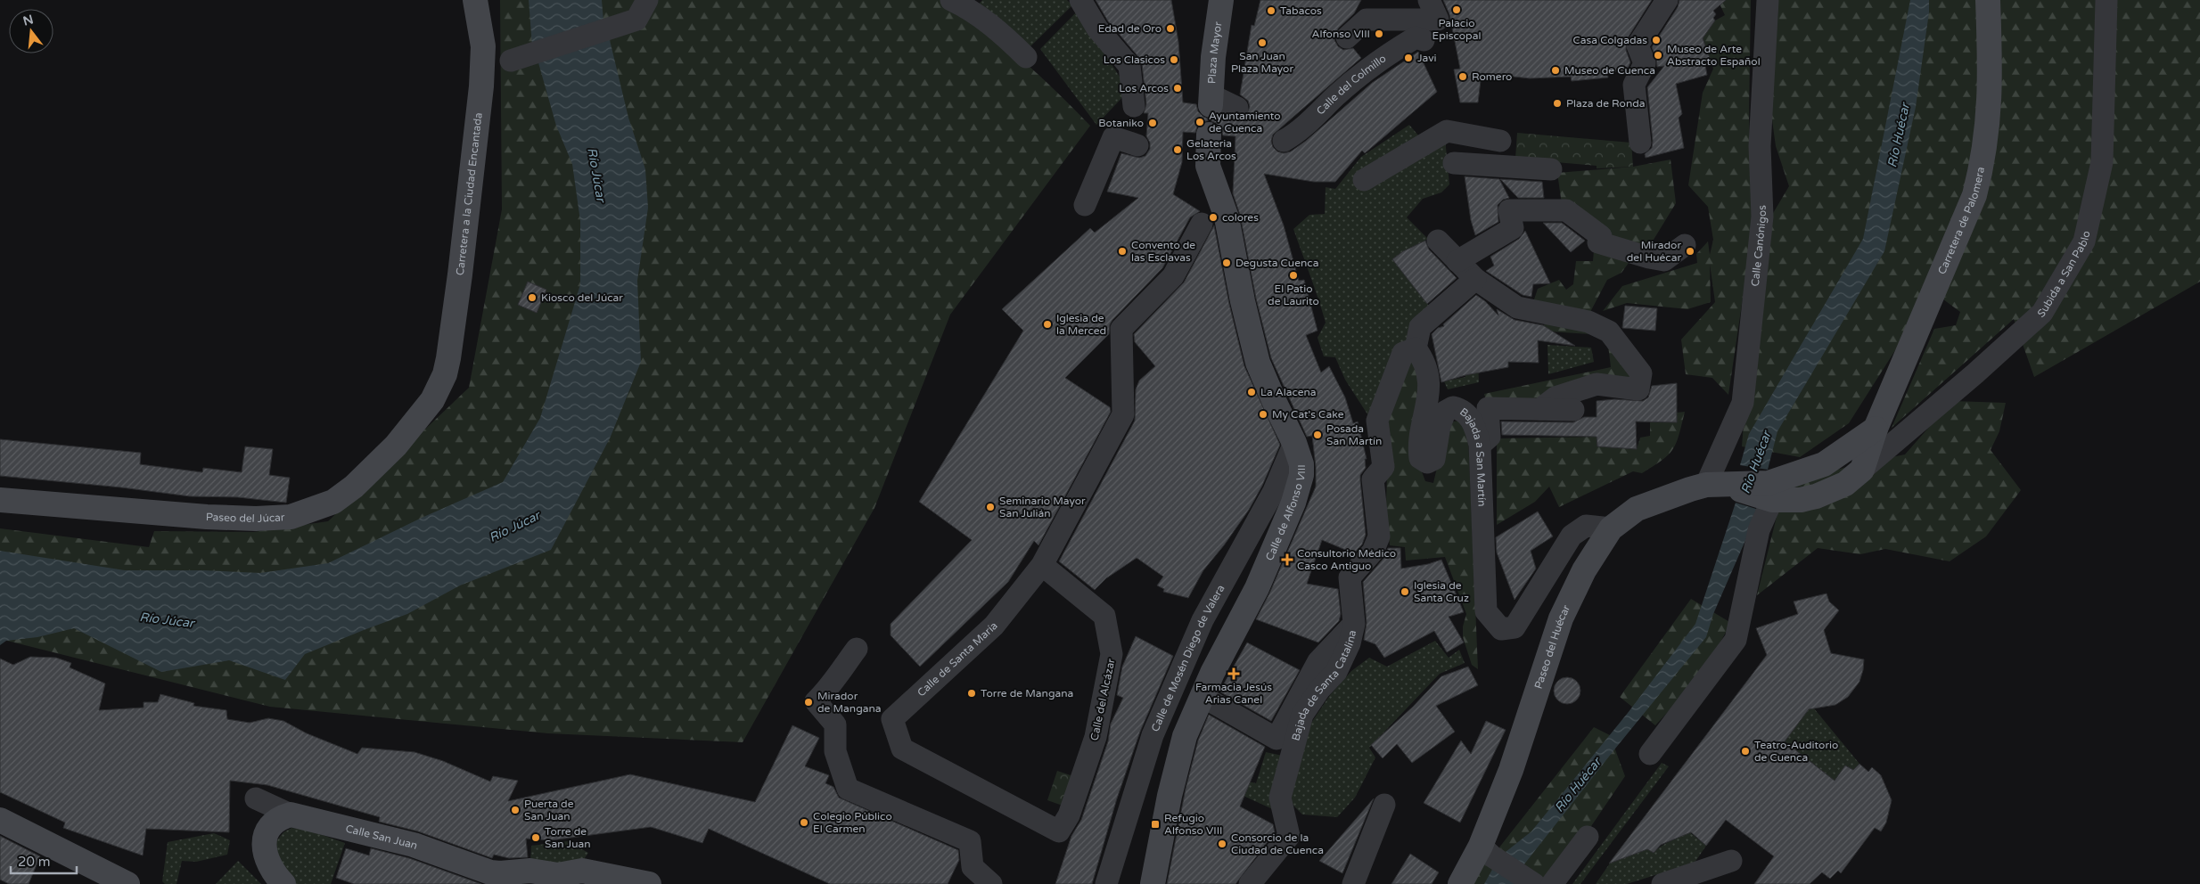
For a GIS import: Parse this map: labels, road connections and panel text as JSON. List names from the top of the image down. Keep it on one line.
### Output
{"streets":{"street":["Plaza Mayor","Calle del Colmillo","Carretera a la Ciudad Encantada","Carretera de Palomera","Calle Canónigos","Subida a San Pablo","Bajada a San Martín","Calle de Alfonso VIII","Paseo del Júcar","Paseo del Huécar","Calle de Santa María","Calle de Mosén Diego de Valera","Bajada de Santa Catalina","Calle del Alcázar","Calle San Juan"]},"crossings":[["Carretera a la Ciudad Encantada","Paseo del Júcar"],["Calle Canónigos","Paseo del Huécar"],["Bajada a San Martín","Paseo del Huécar"],["Bajada a San Martín","Bajada de Santa Catalina"],["Calle de Alfonso VIII","Calle de Mosén Diego de Valera"],["Calle de Santa María","Calle del Alcázar"]],"water":["Río Huécar","Río Júcar"],"places":{"other":["Palacio Episcopal","Tabacos","Edad de Oro","Alfonso VIII","Casa Colgadas","San Juan Plaza Mayor","Museo de Arte Abstracto Español","Javi","Los Clasicos","Museo de Cuenca","Romero","Los Arcos","Plaza de Ronda","Ayuntamiento de Cuenca","Botaniko","Gelateria Los Arcos","colores","Convento de las Esclavas","Mirador del Huécar","Degusta Cuenca","El Patio de Laurito","Kiosco del Júcar","Iglesia de la Merced","La Alacena","My Cat's Cake","Posada San Martín","Seminario Mayor San Julián","Iglesia de Santa Cruz","Torre de Mangana","Mirador de Mangana","Teatro-Auditorio de Cuenca","Puerta de San Juan","Colegio Público El Carmen","Torre de San Juan","Consorcio de la Ciudad de Cuenca"],"health":["Consultorio Médico Casco Antiguo","Farmacia Jesús Arias Canel"],"transit":["Refugio Alfonso VIII"]},"scale_bar":"20 m","north":"top"}
